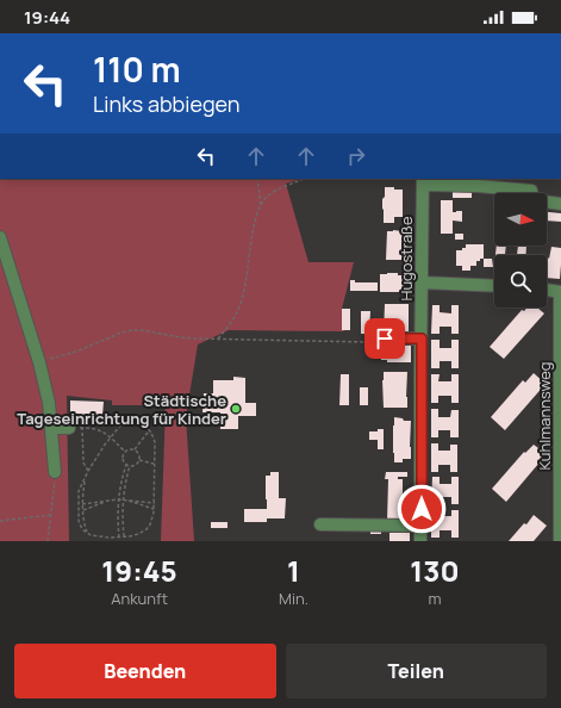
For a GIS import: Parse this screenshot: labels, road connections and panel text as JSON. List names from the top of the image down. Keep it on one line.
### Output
{"streets":{"street":["Hugostraße","Kuhlmannsweg"]},"places":["Städtische Tageseinrichtung für Kinder"],"north":"right","page":{"status":"19:44","turn":["110 m","Links abbiegen"],"eta":["19:45","Ankunft","1","Min.","130","m"],"buttons":["Beenden","Teilen"]}}
